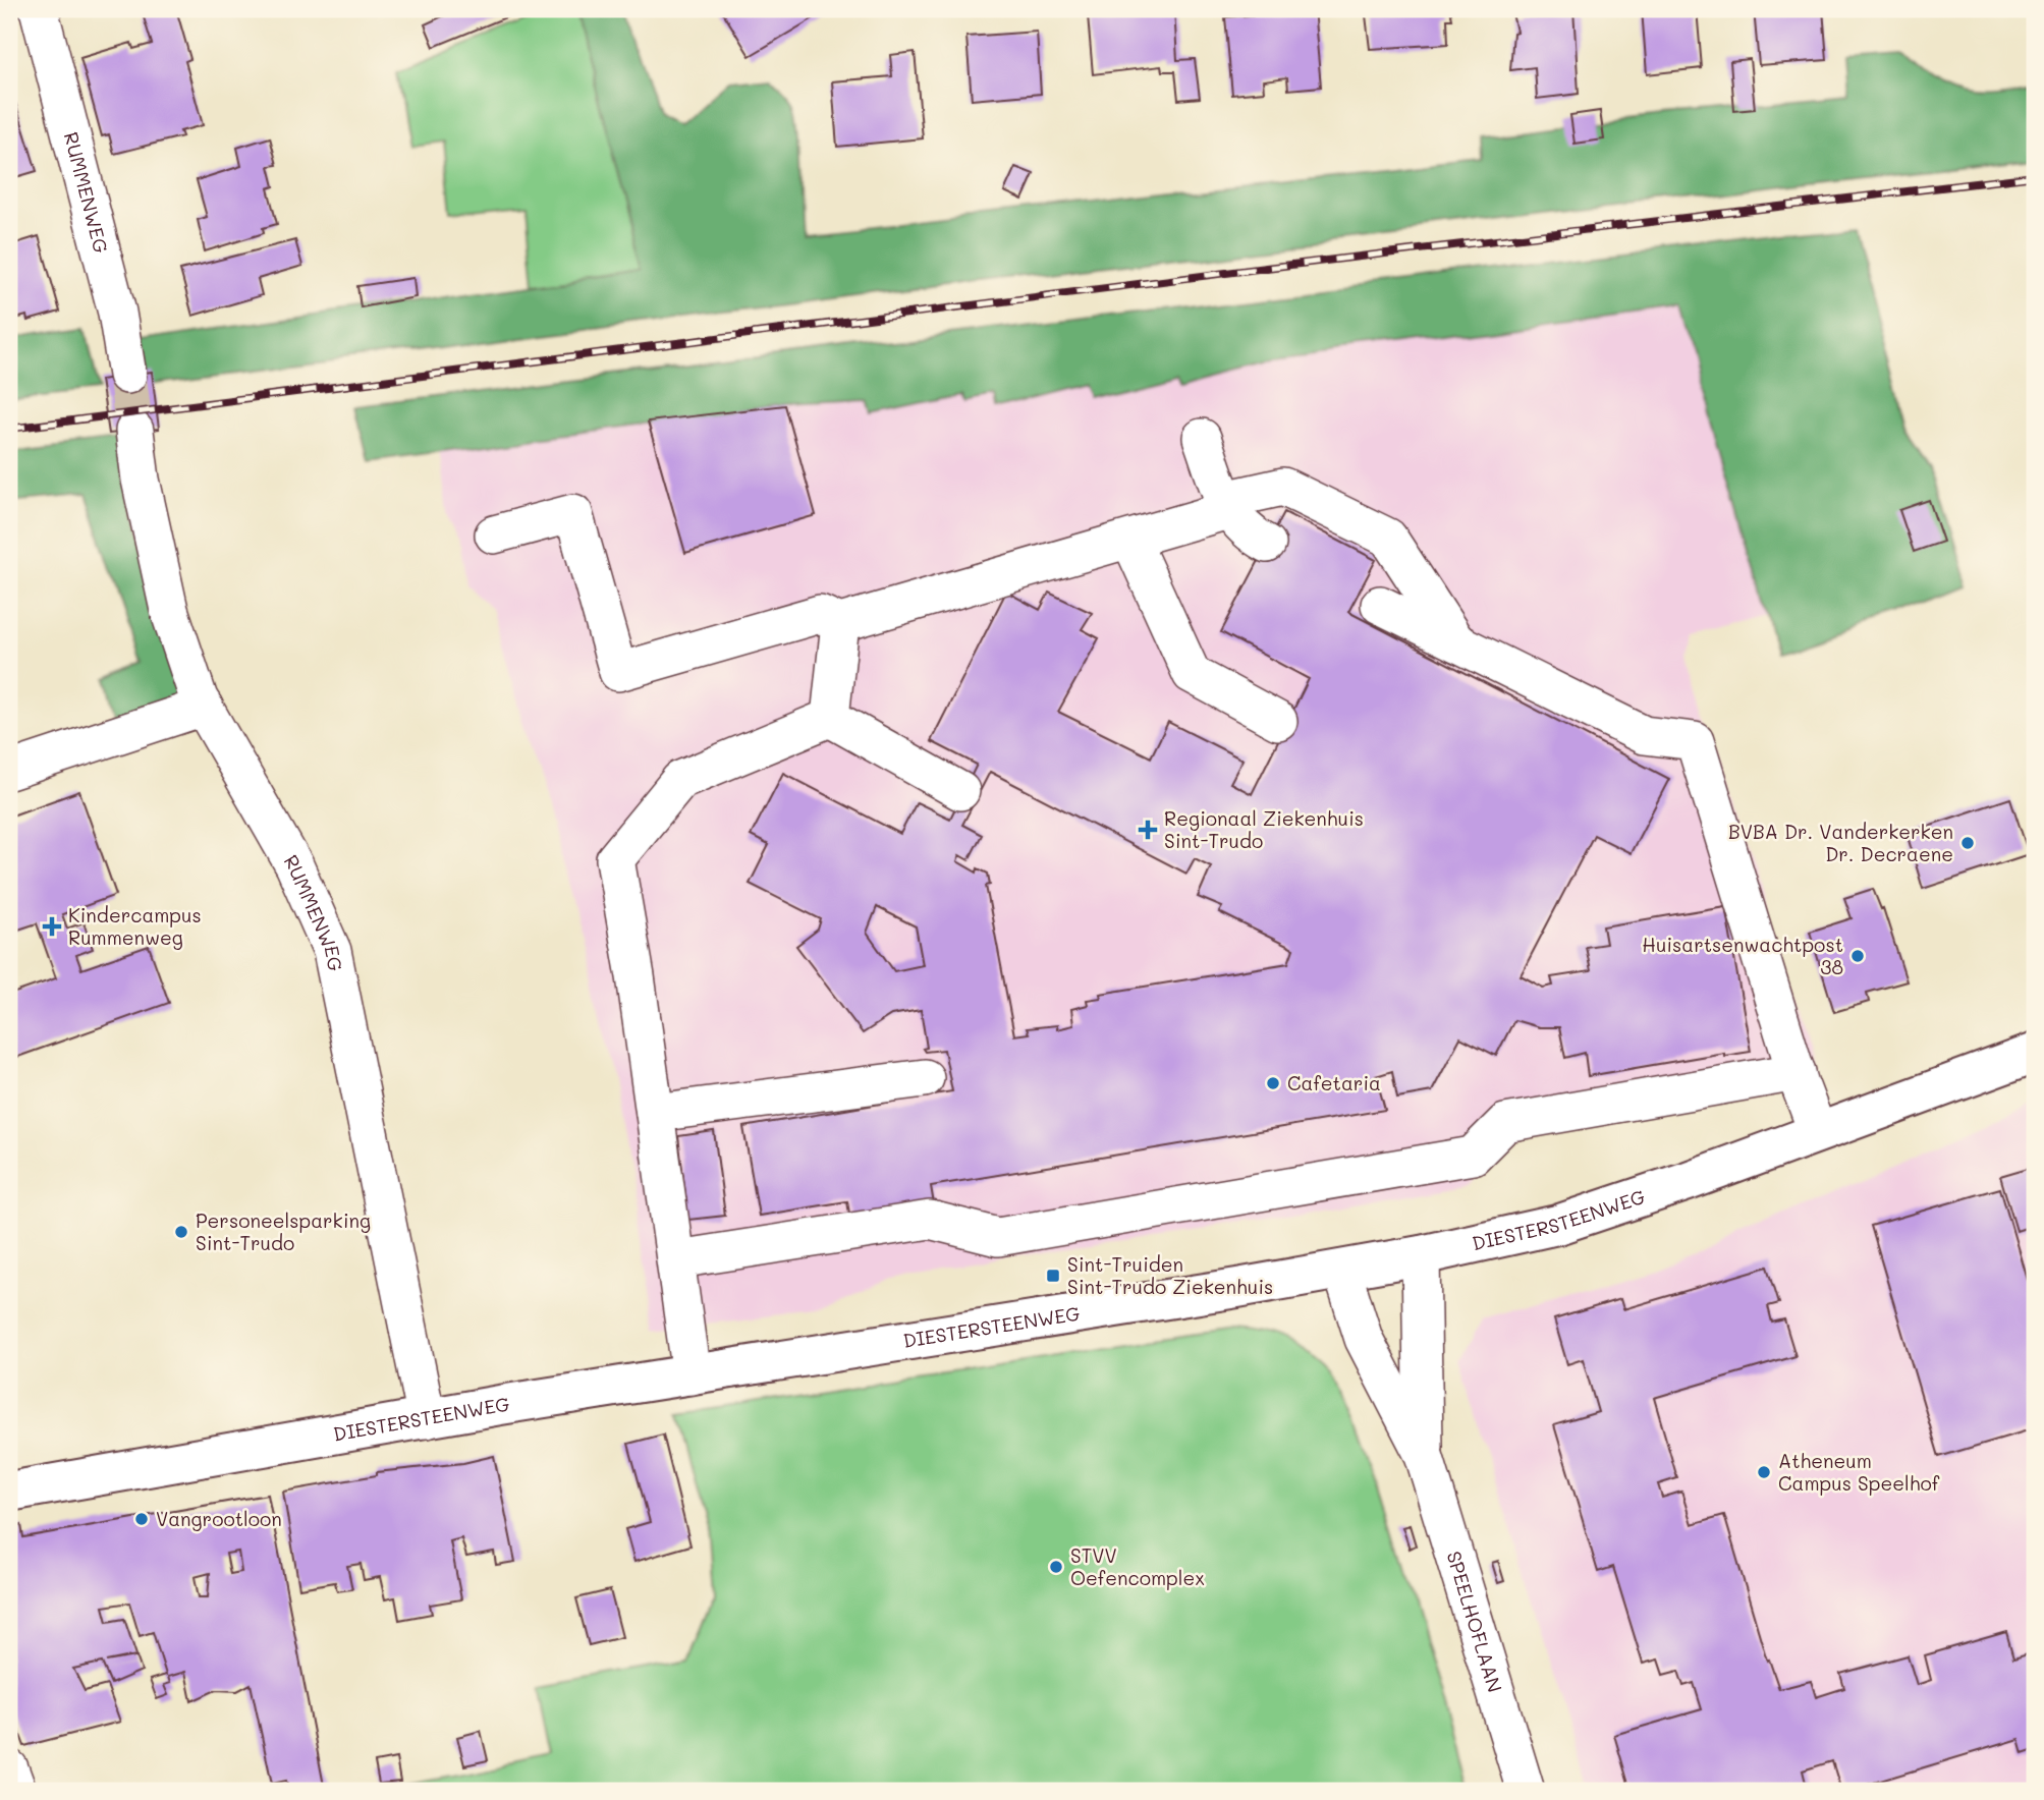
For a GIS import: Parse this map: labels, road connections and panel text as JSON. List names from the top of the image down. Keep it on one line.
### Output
{"streets":{"main road":["DIESTERSTEENWEG"],"street":["RUMMENWEG","SPEELHOFLAAN"]},"crossings":[["RUMMENWEG","DIESTERSTEENWEG"],["DIESTERSTEENWEG","SPEELHOFLAAN"]],"places":{"health":["Regionaal Ziekenhuis Sint-Trudo","Kindercampus Rummenweg"],"other":["BVBA Dr. Vanderkerken Dr. Decraene","Huisartsenwachtpost 38","Cafetaria","Personeelsparking Sint-Trudo","Atheneum Campus Speelhof","Vangrootloon","STVV Oefencomplex"],"transit":["Sint-Truiden Sint-Trudo Ziekenhuis"]}}
